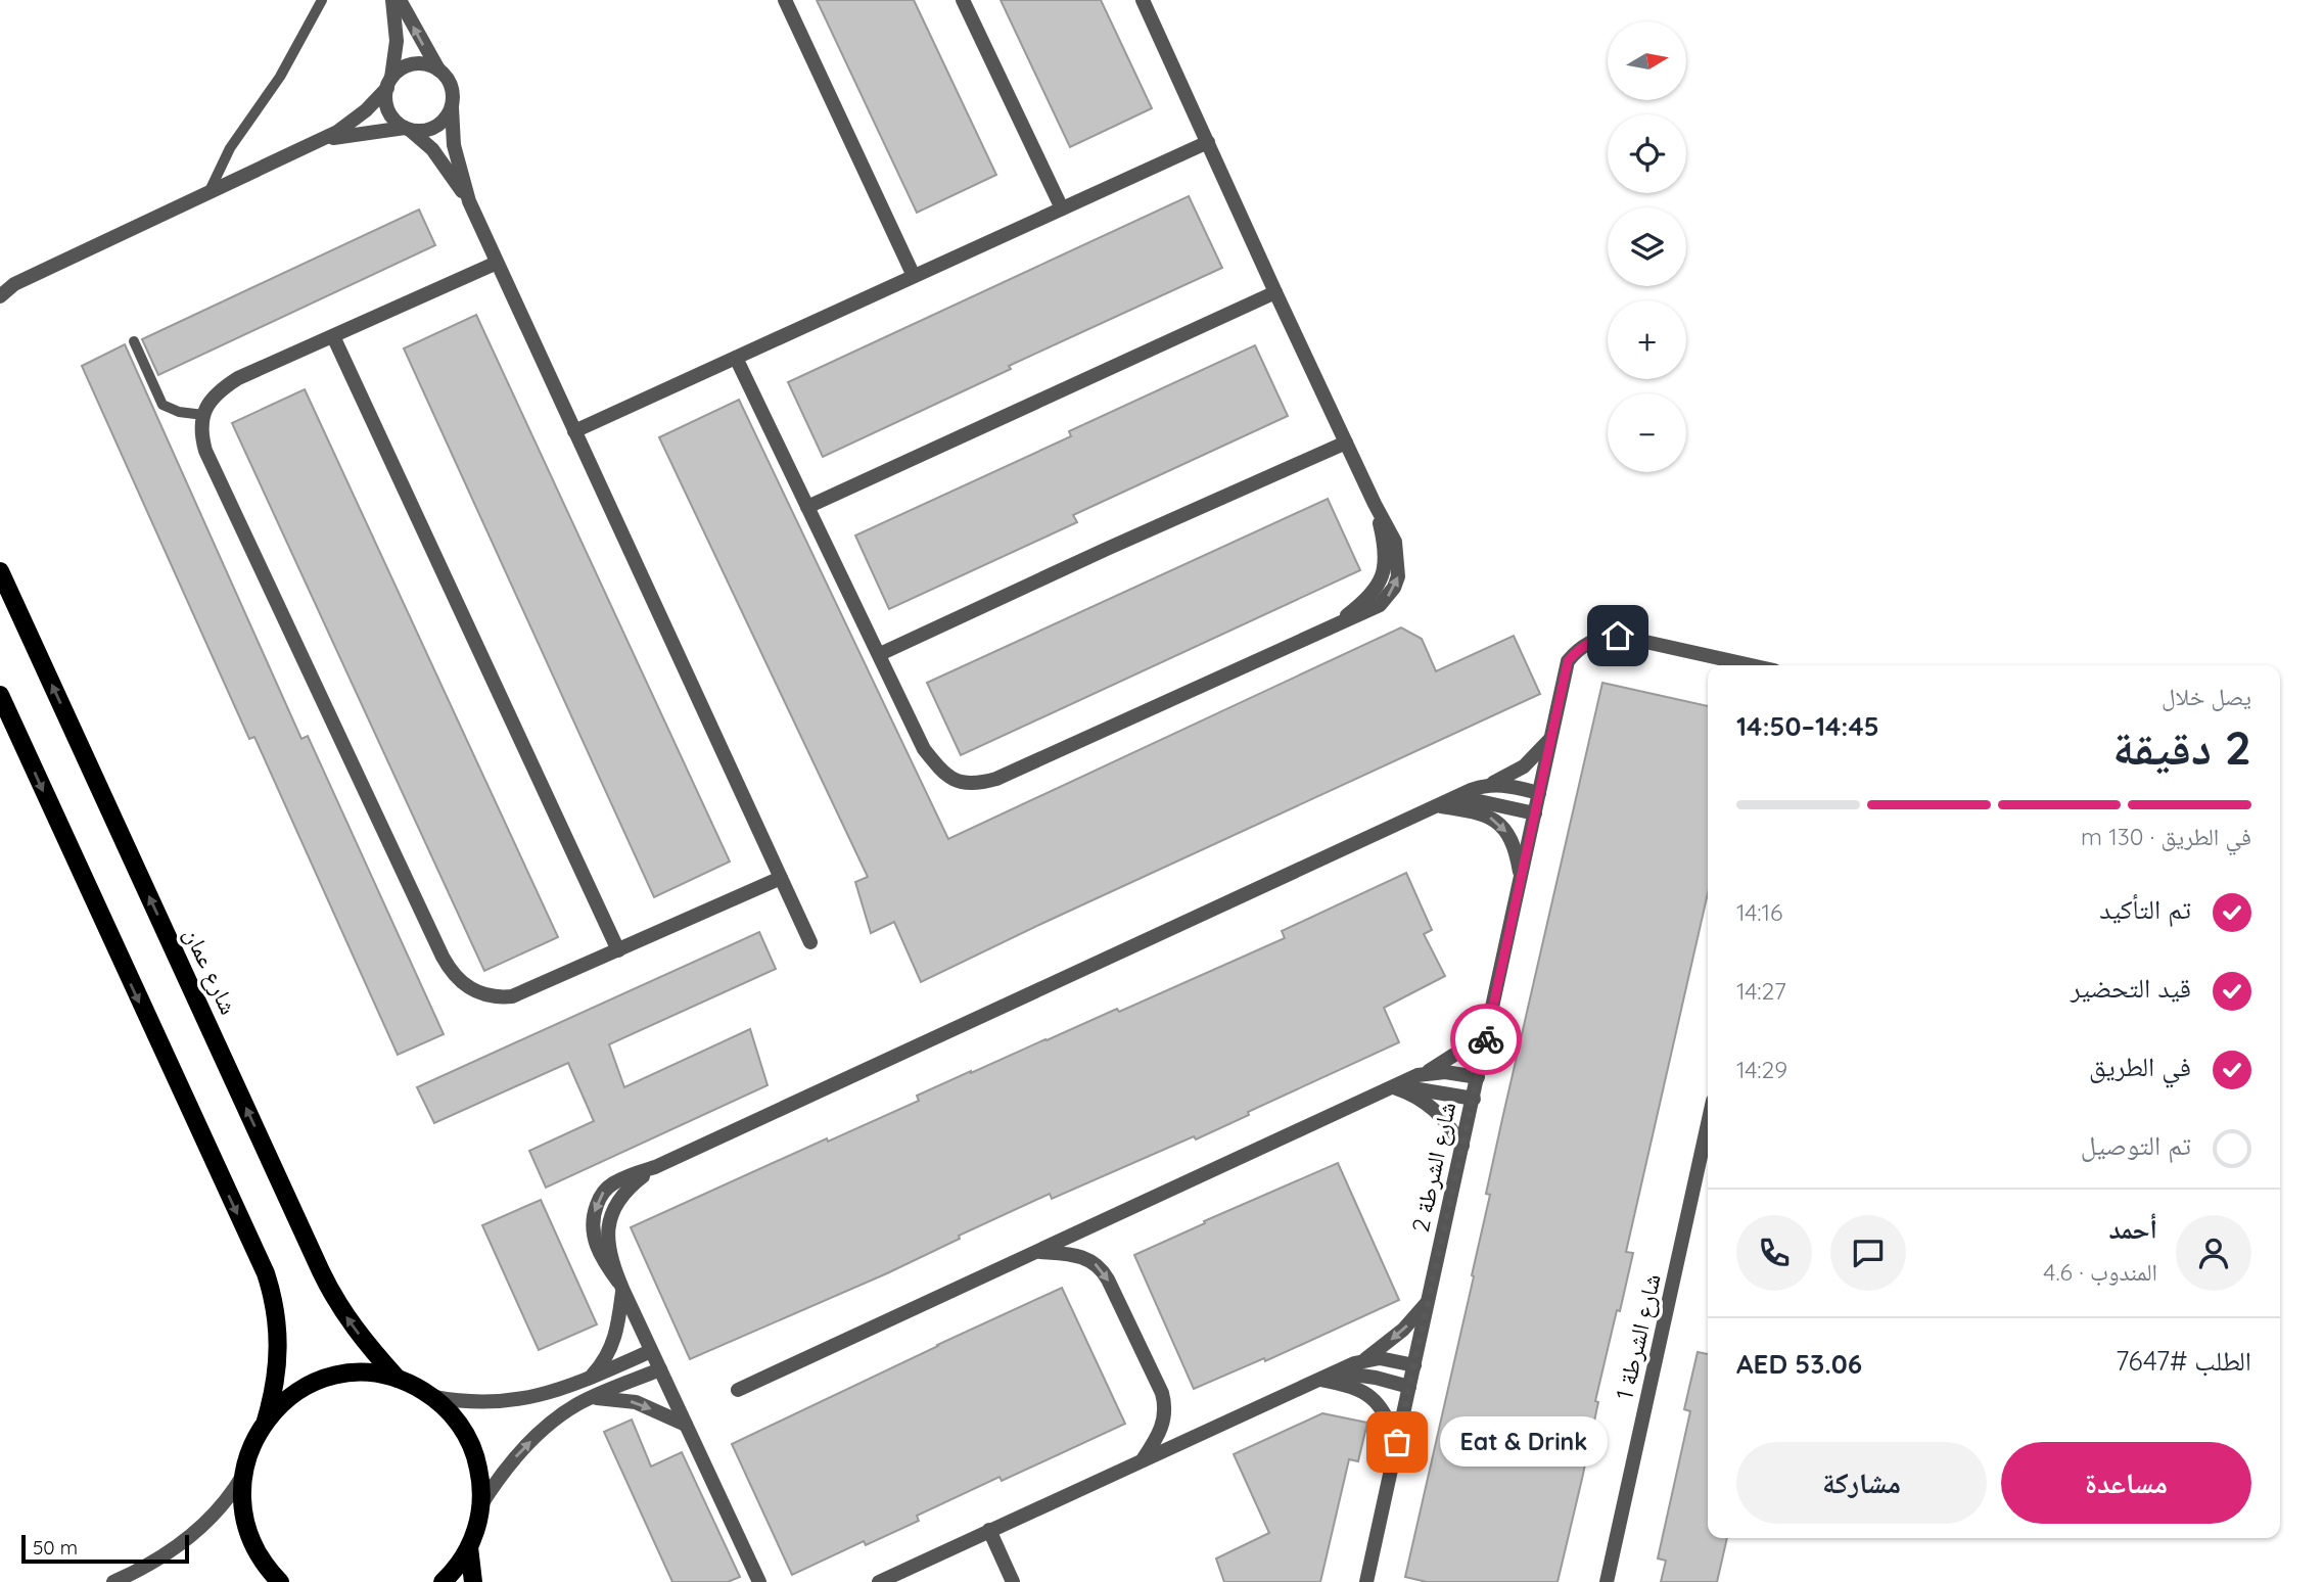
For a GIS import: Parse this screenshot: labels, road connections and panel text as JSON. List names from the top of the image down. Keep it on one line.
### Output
{"streets":{"main road":["شارع عمان"],"street":["شارع الشرطة 2","شارع الشرطة 1"]},"places":["Eat & Drink"],"scale_bar":"50 m","north":"right","page":{"map_buttons":["+","−"],"heading":["2 دقيقة","يصل خلال","14:45–14:50"],"panel":["أحمد","المندوب · 4.6","الطلب #7647","AED 53.06"],"bar":"في الطريق · 130 m","list":[["تم التأكيد","14:16"],["قيد التحضير","14:27"],["في الطريق","14:29"],"تم التوصيل"],"bubble":"Eat & Drink","buttons":["مساعدة","مشاركة"],"scale":"50 m"}}
